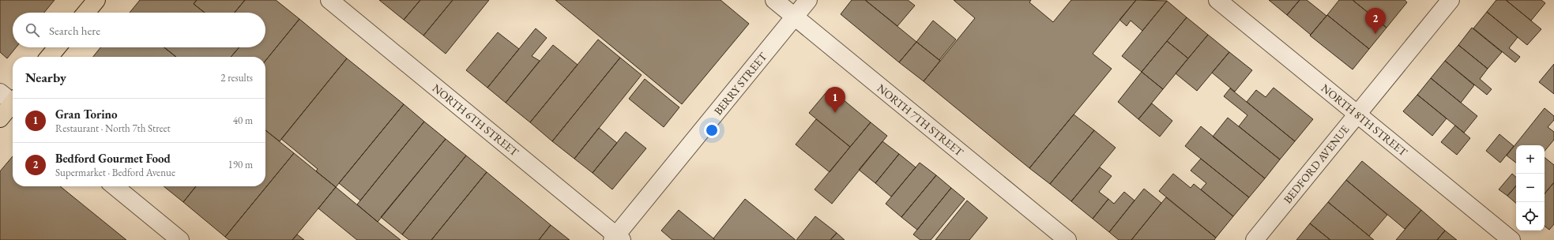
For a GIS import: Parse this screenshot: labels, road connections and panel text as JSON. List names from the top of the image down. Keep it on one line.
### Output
{"streets":{"street":["BERRY STREET","NORTH 6TH STREET","NORTH 7TH STREET","NORTH 8TH STREET","BEDFORD AVENUE"]},"crossings":[["BERRY STREET","NORTH 6TH STREET"],["BERRY STREET","NORTH 7TH STREET"],["NORTH 8TH STREET","BEDFORD AVENUE"]],"page":{"pins":["2","1"],"search":"Search here","heading":["Nearby","2 results"],"list":[{"mark":"1","name":"Gran Torino","note":"Restaurant · North 7th Street","value":"40 m"},{"mark":"2","name":"Bedford Gourmet Food","note":"Supermarket · Bedford Avenue","value":"190 m"}],"map_buttons":["+","−"]}}
